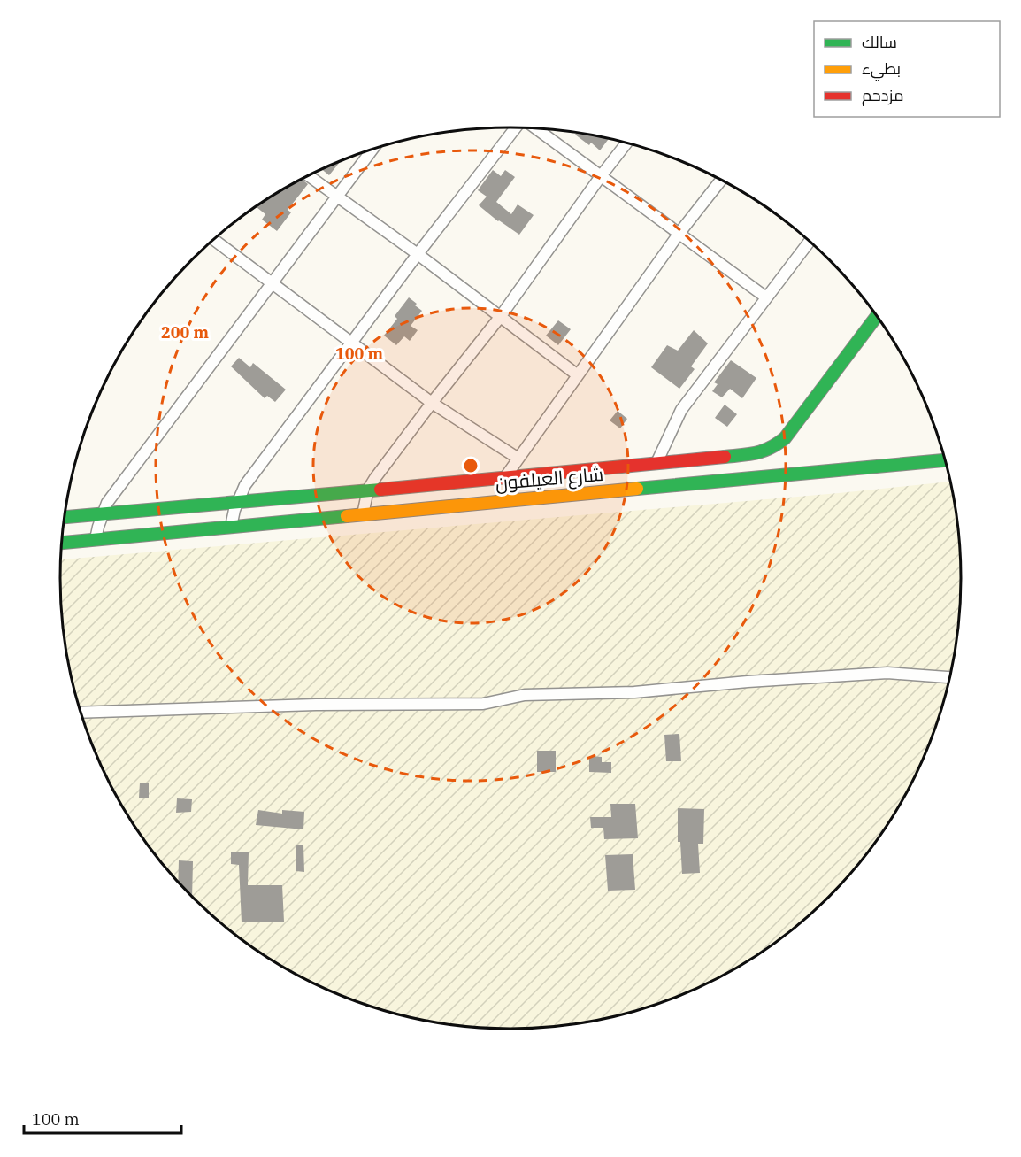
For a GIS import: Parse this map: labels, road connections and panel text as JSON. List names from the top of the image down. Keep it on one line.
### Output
{"streets":{"main road":["شارع العيلفون"]},"legend":["سالك","بطيء","مزدحم"],"scale_bar":"100 m","rings":["200 m","100 m"]}
